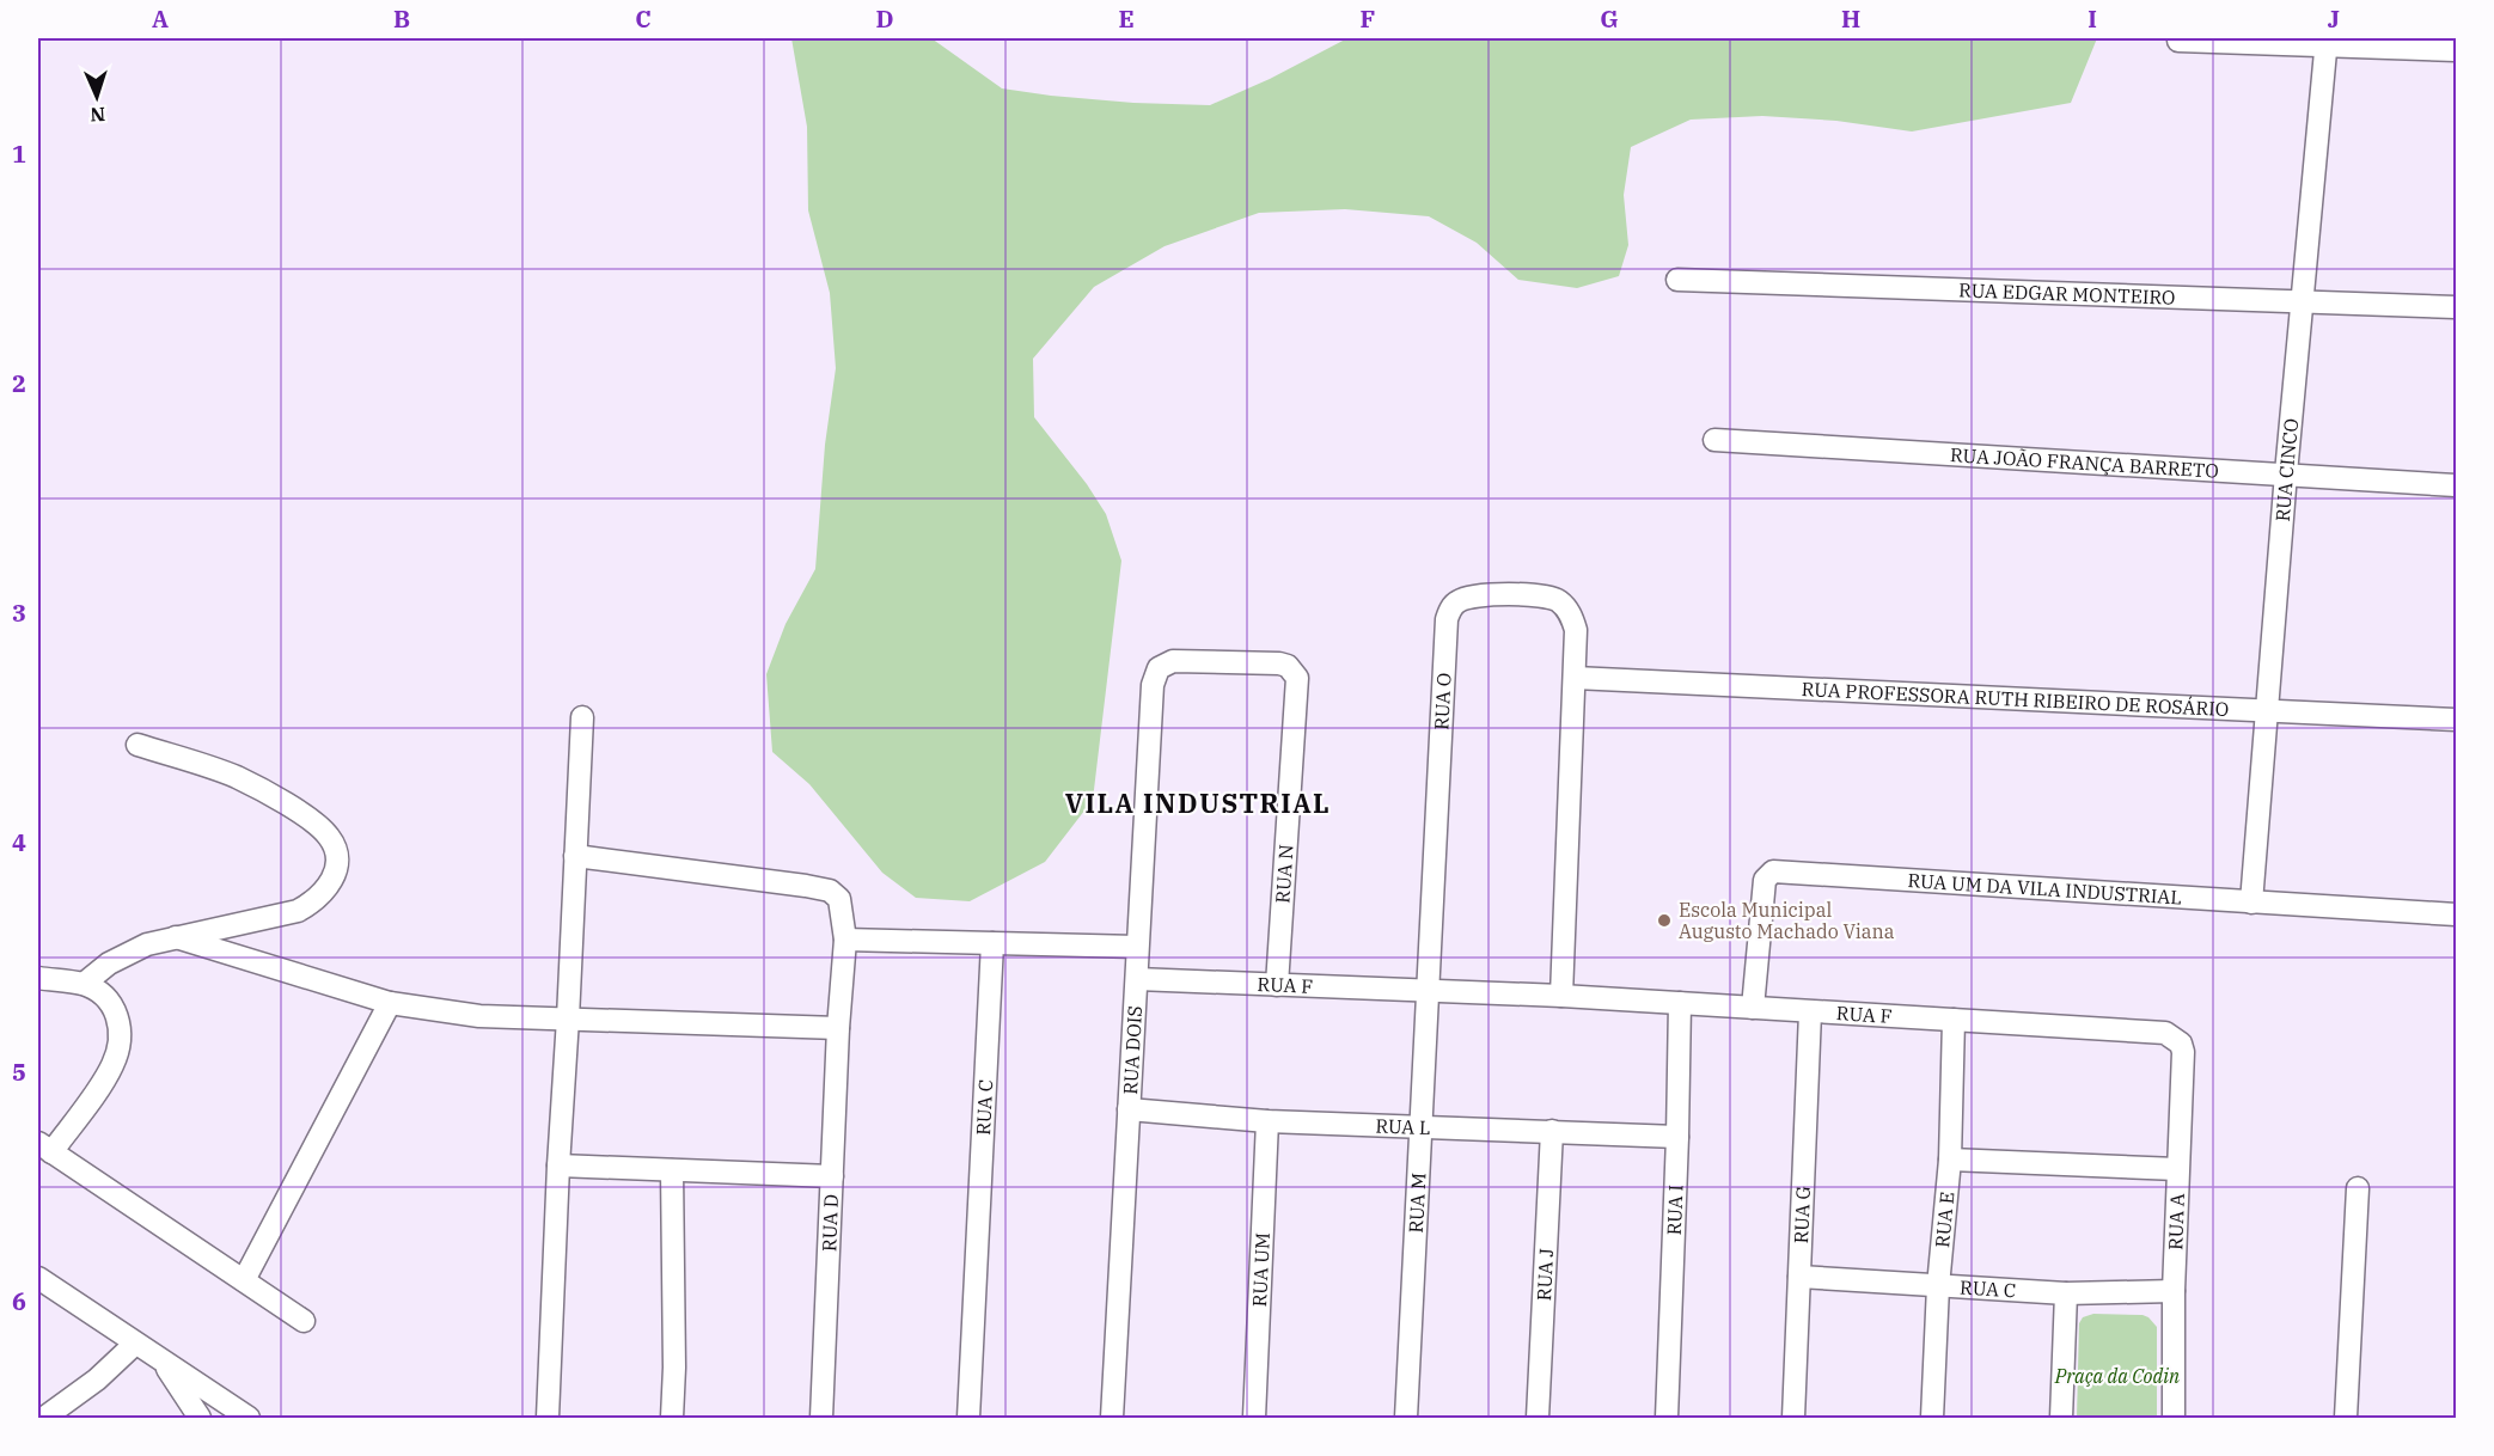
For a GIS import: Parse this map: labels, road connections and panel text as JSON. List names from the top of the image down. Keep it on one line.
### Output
{"streets":{"street":["RUA EDGAR MONTEIRO","RUA JOÃO FRANÇA BARRETO","RUA CINCO","RUA PROFESSORA RUTH RIBEIRO DE ROSÁRIO","RUA O","RUA N","RUA UM DA VILA INDUSTRIAL","RUA F","RUA DOIS","RUA C","RUA L","RUA M","RUA I","RUA G","RUA E","RUA A","RUA D","RUA UM","RUA J"]},"crossings":[["RUA EDGAR MONTEIRO","RUA CINCO"],["RUA JOÃO FRANÇA BARRETO","RUA CINCO"],["RUA CINCO","RUA PROFESSORA RUTH RIBEIRO DE ROSÁRIO"],["RUA CINCO","RUA UM DA VILA INDUSTRIAL"],["RUA PROFESSORA RUTH RIBEIRO DE ROSÁRIO","RUA O"],["RUA O","RUA F"],["RUA O","RUA M"],["RUA N","RUA F"],["RUA N","RUA DOIS"],["RUA UM DA VILA INDUSTRIAL","RUA F"],["RUA F","RUA DOIS"],["RUA F","RUA M"],["RUA F","RUA I"],["RUA F","RUA G"],["RUA F","RUA E"],["RUA F","RUA A"],["RUA DOIS","RUA L"],["RUA C","RUA G"],["RUA C","RUA E"],["RUA C","RUA A"],["RUA L","RUA M"],["RUA L","RUA I"],["RUA L","RUA UM"],["RUA L","RUA J"]],"districts":["VILA INDUSTRIAL"],"parks":["Praça da Codin"],"places":["Escola Municipal Augusto Machado Viana"],"north":"bottom","grid":{"columns":["A","B","C","D","E","F","G","H","I","J"],"rows":["1","2","3","4","5","6"]}}
